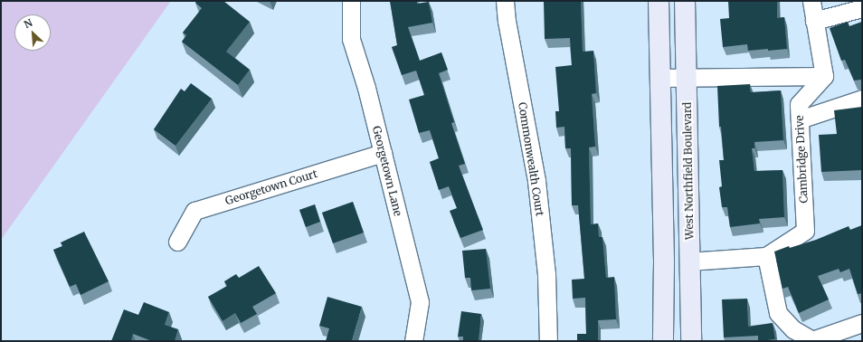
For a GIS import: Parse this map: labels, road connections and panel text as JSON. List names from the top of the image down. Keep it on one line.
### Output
{"streets":{"main road":["West Northfield Boulevard"],"street":["Commonwealth Court","Cambridge Drive","Georgetown Lane","Georgetown Court"]},"crossings":[["Georgetown Lane","Georgetown Court"]],"north":"top left"}
